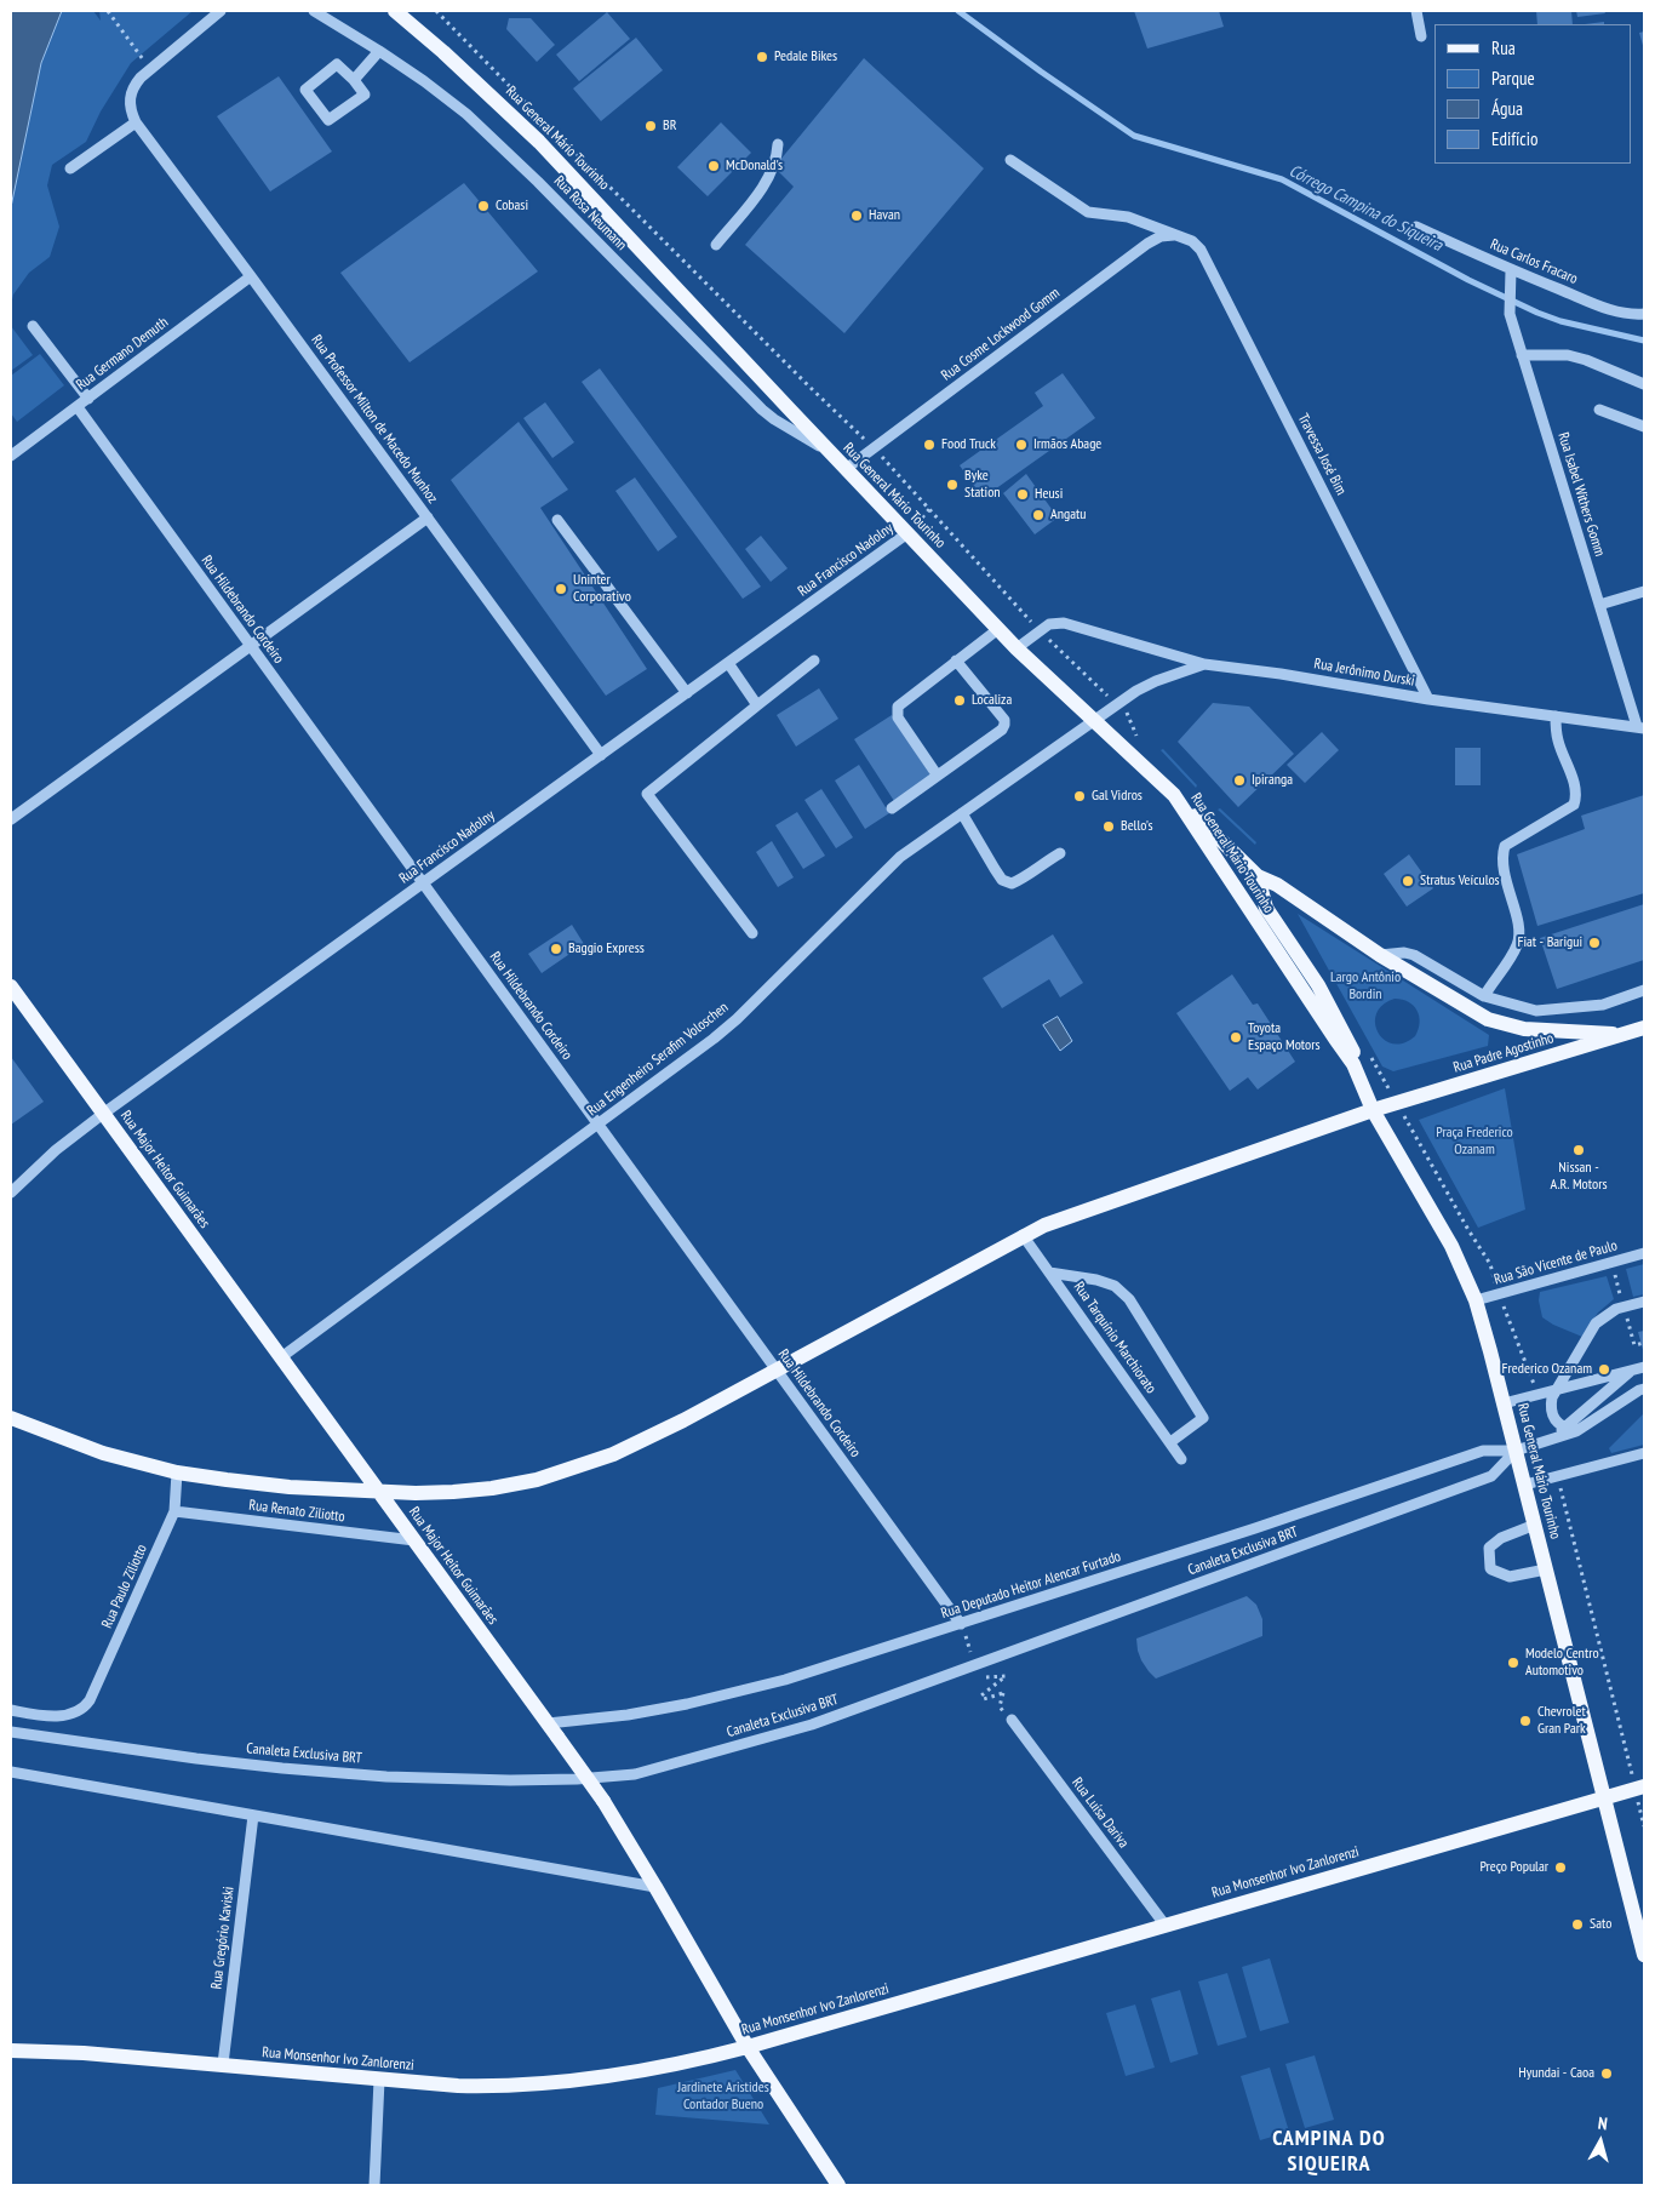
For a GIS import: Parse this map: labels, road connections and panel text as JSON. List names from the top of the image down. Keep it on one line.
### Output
{"streets":{"main road":["Rua General Mário Tourinho","Rua Padre Agostinho","Rua Major Heitor Guimarães","Rua Monsenhor Ivo Zanlorenzi"],"street":["Rua Rosa Neumann","Rua Carlos Fracaro","Rua Cosme Lockwood Gomm","Rua Germano Demuth","Rua Professor Milton de Macedo Munhoz","Travessa José Bim","Rua Isabel Withers Gomm","Rua Francisco Nadolny","Rua Hildebrando Cordeiro","Rua Jerônimo Durski","Rua Engenheiro Serafim Voloschen","Rua São Vicente de Paulo","Rua Tarquínio Marchiorato","Rua Renato Ziliotto","Canaleta Exclusiva BRT","Rua Deputado Heitor Alencar Furtado","Rua Paulo Ziliotto","Rua Luísa Dariva","Rua Gregório Kaviski"]},"crossings":[["Rua General Mário Tourinho","Rua Rosa Neumann"],["Rua General Mário Tourinho","Rua Cosme Lockwood Gomm"],["Rua General Mário Tourinho","Rua Francisco Nadolny"],["Rua General Mário Tourinho","Rua Jerônimo Durski"],["Rua General Mário Tourinho","Rua Padre Agostinho"],["Rua General Mário Tourinho","Rua Engenheiro Serafim Voloschen"],["Rua General Mário Tourinho","Rua São Vicente de Paulo"],["Rua General Mário Tourinho","Canaleta Exclusiva BRT"],["Rua General Mário Tourinho","Rua Deputado Heitor Alencar Furtado"],["Rua General Mário Tourinho","Rua Monsenhor Ivo Zanlorenzi"],["Rua Carlos Fracaro","Rua Isabel Withers Gomm"],["Rua Cosme Lockwood Gomm","Travessa José Bim"],["Rua Germano Demuth","Rua Professor Milton de Macedo Munhoz"],["Rua Germano Demuth","Rua Hildebrando Cordeiro"],["Rua Professor Milton de Macedo Munhoz","Rua Francisco Nadolny"],["Travessa José Bim","Rua Jerônimo Durski"],["Rua Isabel Withers Gomm","Rua Jerônimo Durski"],["Rua Francisco Nadolny","Rua Hildebrando Cordeiro"],["Rua Francisco Nadolny","Rua Major Heitor Guimarães"],["Rua Hildebrando Cordeiro","Rua Padre Agostinho"],["Rua Hildebrando Cordeiro","Rua Engenheiro Serafim Voloschen"],["Rua Hildebrando Cordeiro","Rua Deputado Heitor Alencar Furtado"],["Rua Jerônimo Durski","Rua Engenheiro Serafim Voloschen"],["Rua Padre Agostinho","Rua Major Heitor Guimarães"],["Rua Padre Agostinho","Rua Tarquínio Marchiorato"],["Rua Padre Agostinho","Rua Paulo Ziliotto"],["Rua Engenheiro Serafim Voloschen","Rua Major Heitor Guimarães"],["Rua Major Heitor Guimarães","Rua Renato Ziliotto"],["Rua Major Heitor Guimarães","Rua Deputado Heitor Alencar Furtado"],["Rua Major Heitor Guimarães","Rua Monsenhor Ivo Zanlorenzi"],["Rua Renato Ziliotto","Rua Paulo Ziliotto"],["Canaleta Exclusiva BRT","Rua Deputado Heitor Alencar Furtado"],["Rua Luísa Dariva","Rua Monsenhor Ivo Zanlorenzi"],["Rua Monsenhor Ivo Zanlorenzi","Rua Gregório Kaviski"]],"districts":["CAMPINA DO SIQUEIRA"],"water":["Córrego Campina do Siqueira"],"parks":["Largo Antônio Bordin","Praça Frederico Ozanam","Jardinete Aristides Contador Bueno"],"places":["Pedale Bikes","BR","McDonald's","Cobasi","Havan","Food Truck","Irmãos Abage","Byke Station","Heusi","Angatu","Uninter Corporativo","Localiza","Ipiranga","Gal Vidros","Bello's","Stratus Veículos","Fiat - Barigui","Baggio Express","Toyota Espaço Motors","Nissan - A.R. Motors","Frederico Ozanam","Modelo Centro Automotivo","Chevrolet Gran Park","Preço Popular","Sato","Hyundai - Caoa"],"legend":["Rua","Parque","Água","Edifício"],"north":"top"}
